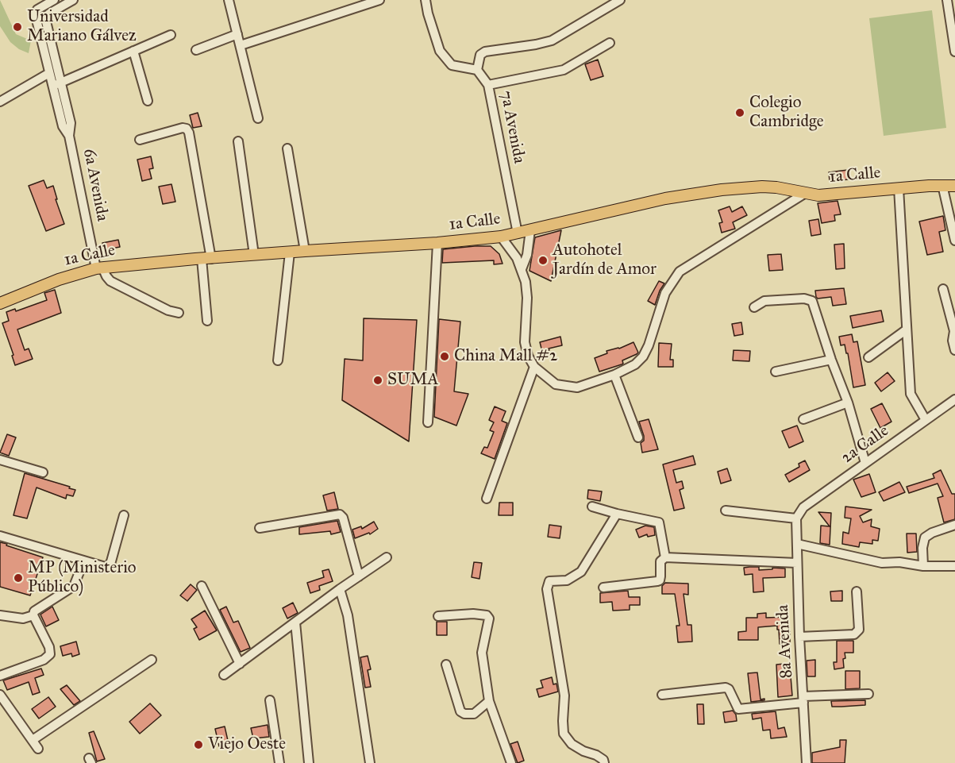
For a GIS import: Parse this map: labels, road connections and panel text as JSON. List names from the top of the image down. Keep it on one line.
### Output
{"streets":{"main road":["1a Calle"],"street":["7a Avenida","6a Avenida","2a Calle","8a Avenida"]},"crossings":[["7a Avenida","1a Calle"],["1a Calle","6a Avenida"],["2a Calle","8a Avenida"]],"places":["Universidad Mariano Gálvez","Colegio Cambridge","Autohotel Jardín de Amor","China Mall #2","SUMA","MP (Ministerio Público)","Viejo Oeste"]}
